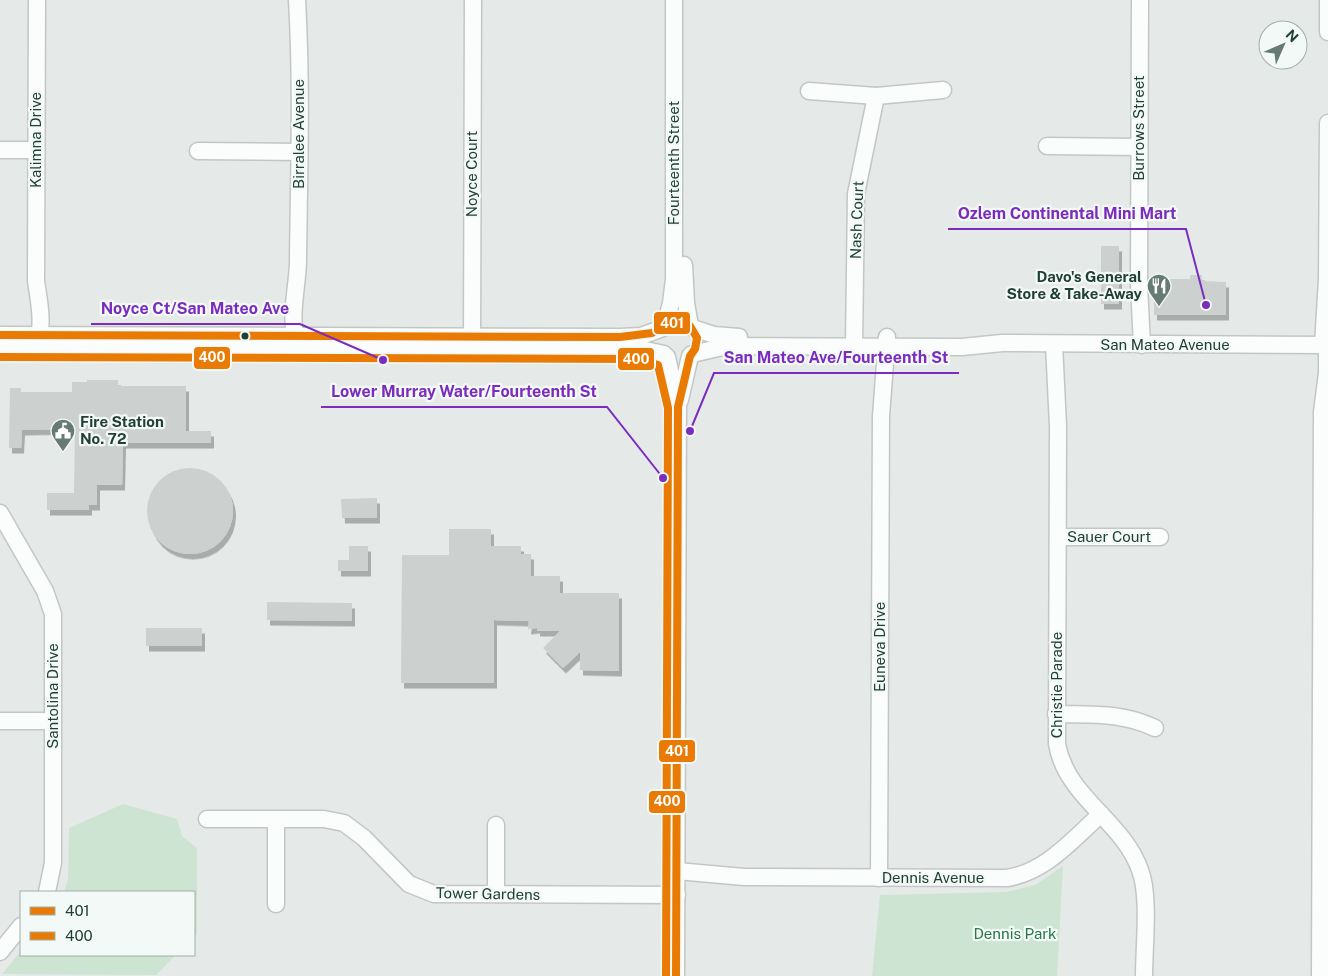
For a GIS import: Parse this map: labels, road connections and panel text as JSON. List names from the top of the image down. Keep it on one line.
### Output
{"streets":{"street":["Burrows Street","Birralee Avenue","Kalimna Drive","Fourteenth Street","Noyce Court","Nash Court","San Mateo Avenue","Sauer Court","Euneva Drive","Christie Parade","Santolina Drive","Dennis Avenue","Tower Gardens"]},"crossings":[["Burrows Street","San Mateo Avenue"],["Fourteenth Street","San Mateo Avenue"],["Nash Court","San Mateo Avenue"],["San Mateo Avenue","Euneva Drive"],["San Mateo Avenue","Christie Parade"],["Sauer Court","Christie Parade"],["Euneva Drive","Dennis Avenue"],["Christie Parade","Dennis Avenue"],["Dennis Avenue","Tower Gardens"]],"parks":["Dennis Park"],"places":{"other":["Ozlem Continental Mini Mart","Noyce Ct/San Mateo Ave","San Mateo Ave/Fourteenth St","Lower Murray Water/Fourteenth St"],"restaurant":["Davo's General Store & Take-Away"],"public building":["Fire Station No. 72"]},"lines":["transit line 401","transit line 400"],"legend":["401","400"],"north":"top right"}
